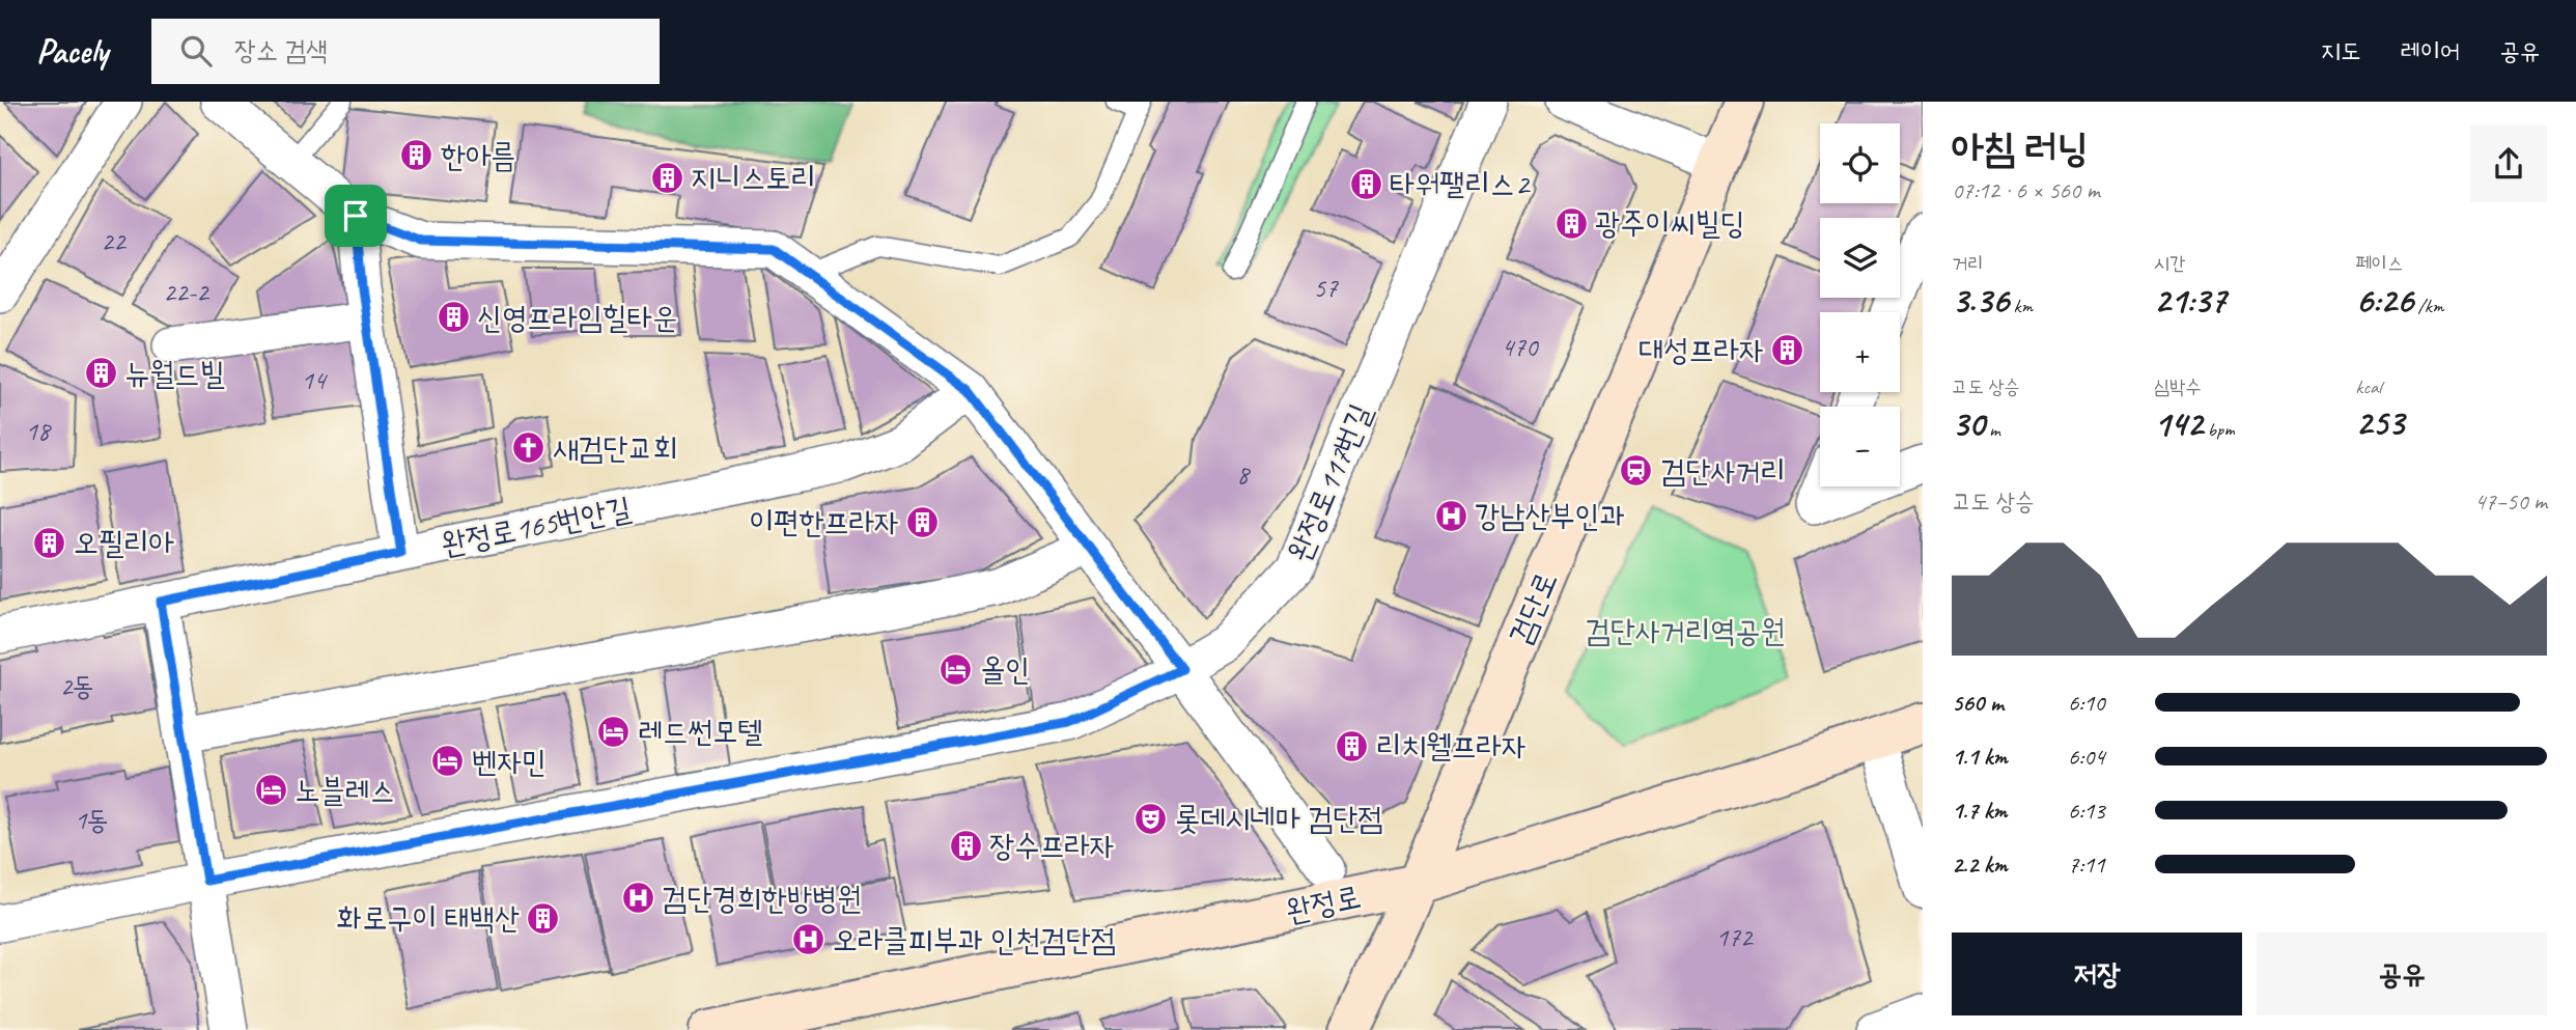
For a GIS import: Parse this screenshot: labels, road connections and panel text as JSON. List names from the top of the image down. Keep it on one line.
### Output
{"streets":{"main road":["검단로","완정로"],"street":["완정로117번길","완정로165번안길"]},"crossings":[["검단로","완정로"]],"parks":["검단사거리역공원"],"places":{"building":["한아름","지니스토리","타워팰리스2","광주이씨빌딩","신영프라임힐타운","대성프라자","뉴월드빌","이편한프라자","오필리아","리치웰프라자","장수프라자","화로구이 태백산"],"church":["새검단교회"],"station":["검단사거리"],"hospital":["강남산부인과","검단경희한방병원","오라클피부과 인천검단점"],"hotel":["올인","레드썬모텔","벤자민","노블레스"],"theatre":["롯데시네마 검단점"]},"house_numbers":["22","57","22-2","470","14","18","8","2동","1동","172"],"page":{"header":"Pacely","search":"장소 검색","nav":["지도","레이어","공유"],"heading":["아침 러닝","07:12 · 6 × 560 m"],"map_buttons":["+","−"],"stats":[["거리","3.36 km"],["시간","21:37"],["페이스","6:26 /km"],["고도 상승","30 m"],["심박수","142 bpm"],["kcal","253"]],"chart":["고도 상승","47–50 m"],"list":[{"name":"560 m","note":"6:10"},{"name":"1.1 km","note":"6:04"},{"name":"1.7 km","note":"6:13"},{"name":"2.2 km","note":"7:11"}],"buttons":["저장","공유"]}}
